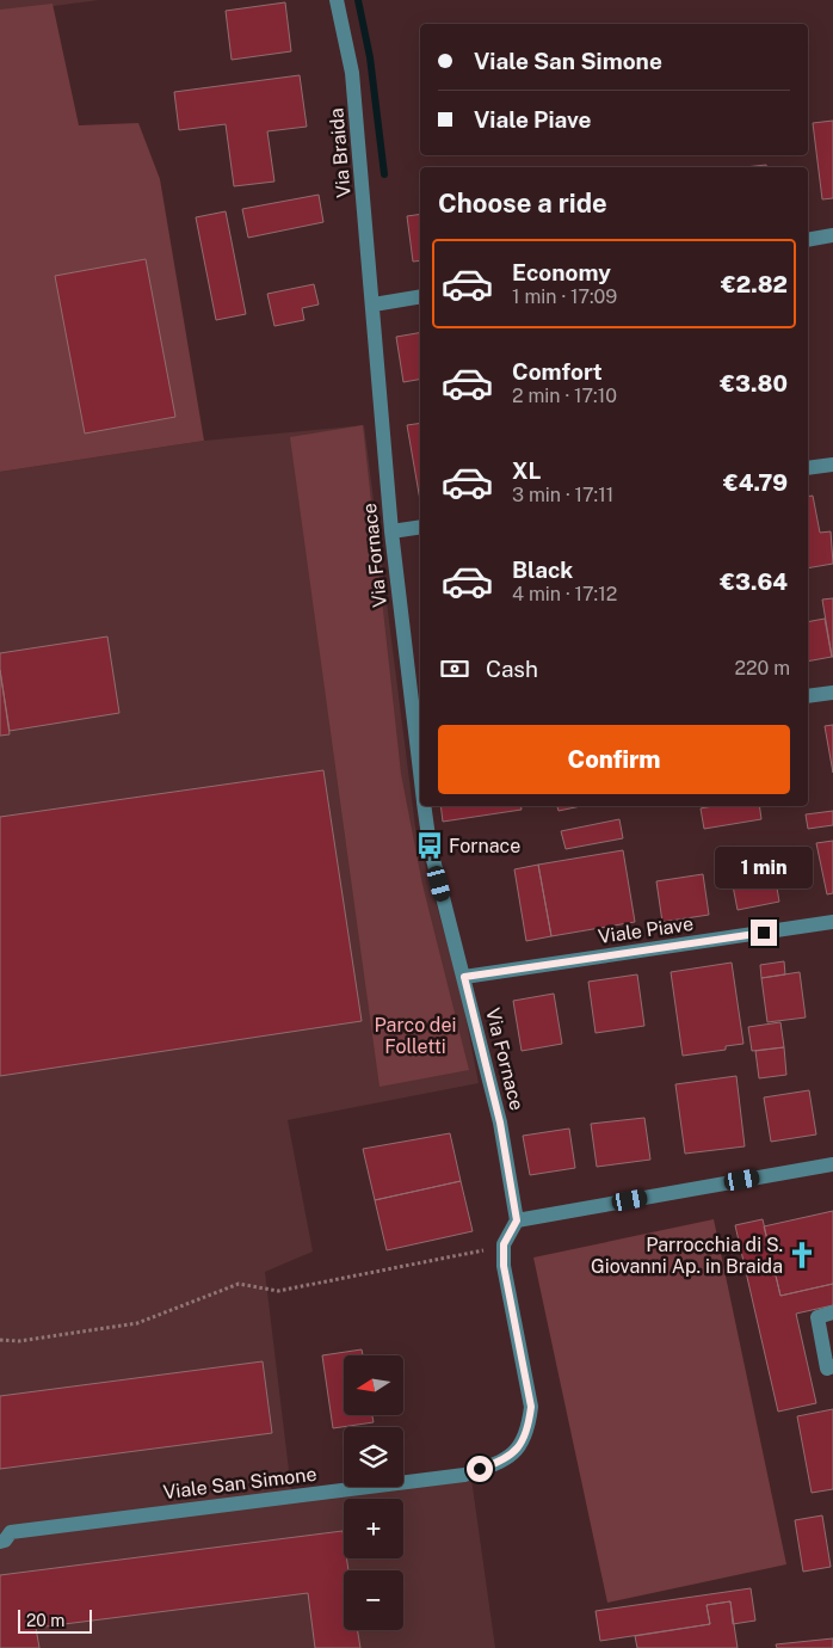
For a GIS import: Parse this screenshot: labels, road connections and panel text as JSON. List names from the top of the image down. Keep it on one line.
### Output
{"streets":{"street":["Via Braida","Via Fornace","Viale Piave","Viale San Simone"]},"crossings":[["Via Braida","Via Fornace"],["Via Fornace","Viale Piave"]],"parks":["Parco dei Folletti"],"places":{"bus stop":["Fornace"],"church":["Parrocchia di S. Giovanni Ap. in Braida"]},"scale_bar":"20 m","north":"left","page":{"banner":["Viale San Simone","Viale Piave"],"heading":"Choose a ride","list":[{"name":"Economy","note":"1 min · 17:09","value":"€2.82"},{"name":"Comfort","note":"2 min · 17:10","value":"€3.80"},{"name":"XL","note":"3 min · 17:11","value":"€4.79"},{"name":"Black","note":"4 min · 17:12","value":"€3.64"}],"pay":["Cash","220 m"],"buttons":"Confirm","bubble":"1 min","map_buttons":["+","−"],"scale":"20 m"}}
